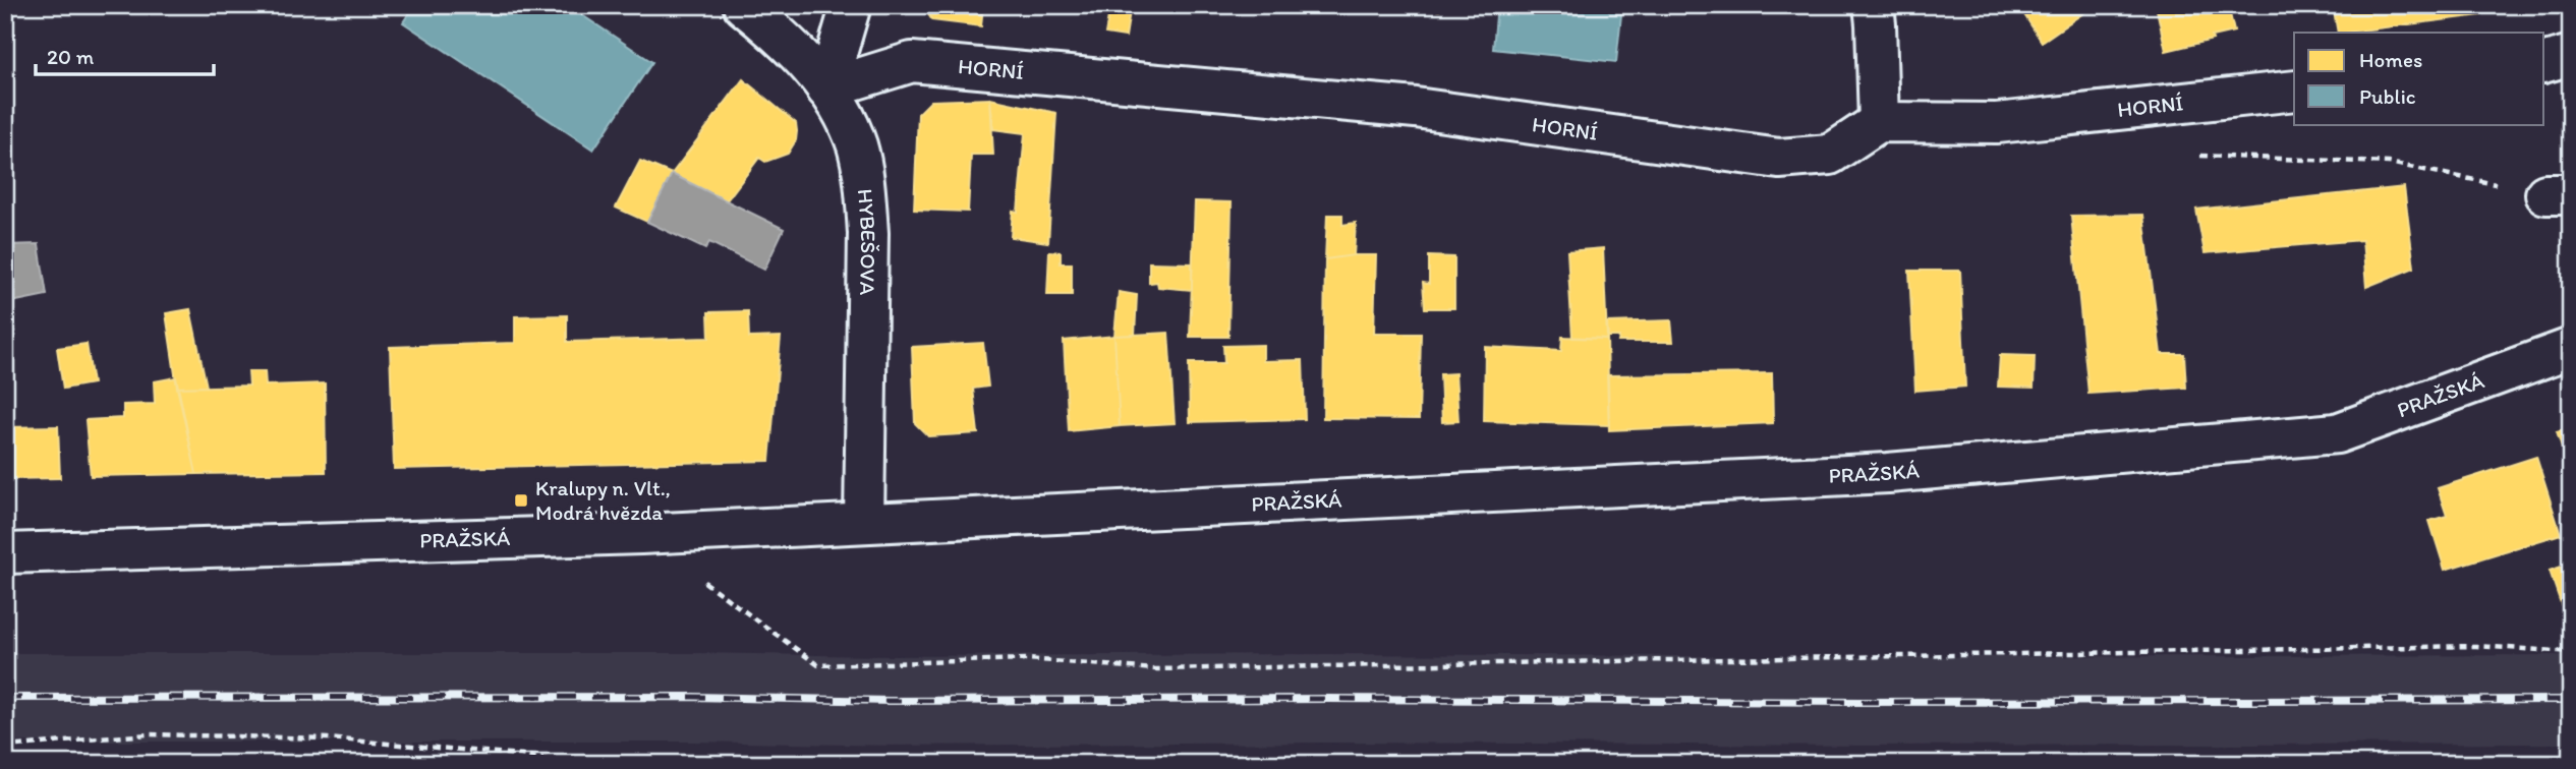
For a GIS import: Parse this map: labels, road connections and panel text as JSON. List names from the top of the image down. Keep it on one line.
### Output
{"streets":{"main road":["HORNÍ","HYBEŠOVA","PRAŽSKÁ"]},"crossings":[["HORNÍ","HYBEŠOVA"],["HYBEŠOVA","PRAŽSKÁ"]],"places":{"transit":["Kralupy n. Vlt., Modrá hvězda"]},"legend":["Homes","Public"],"scale_bar":"20 m"}
